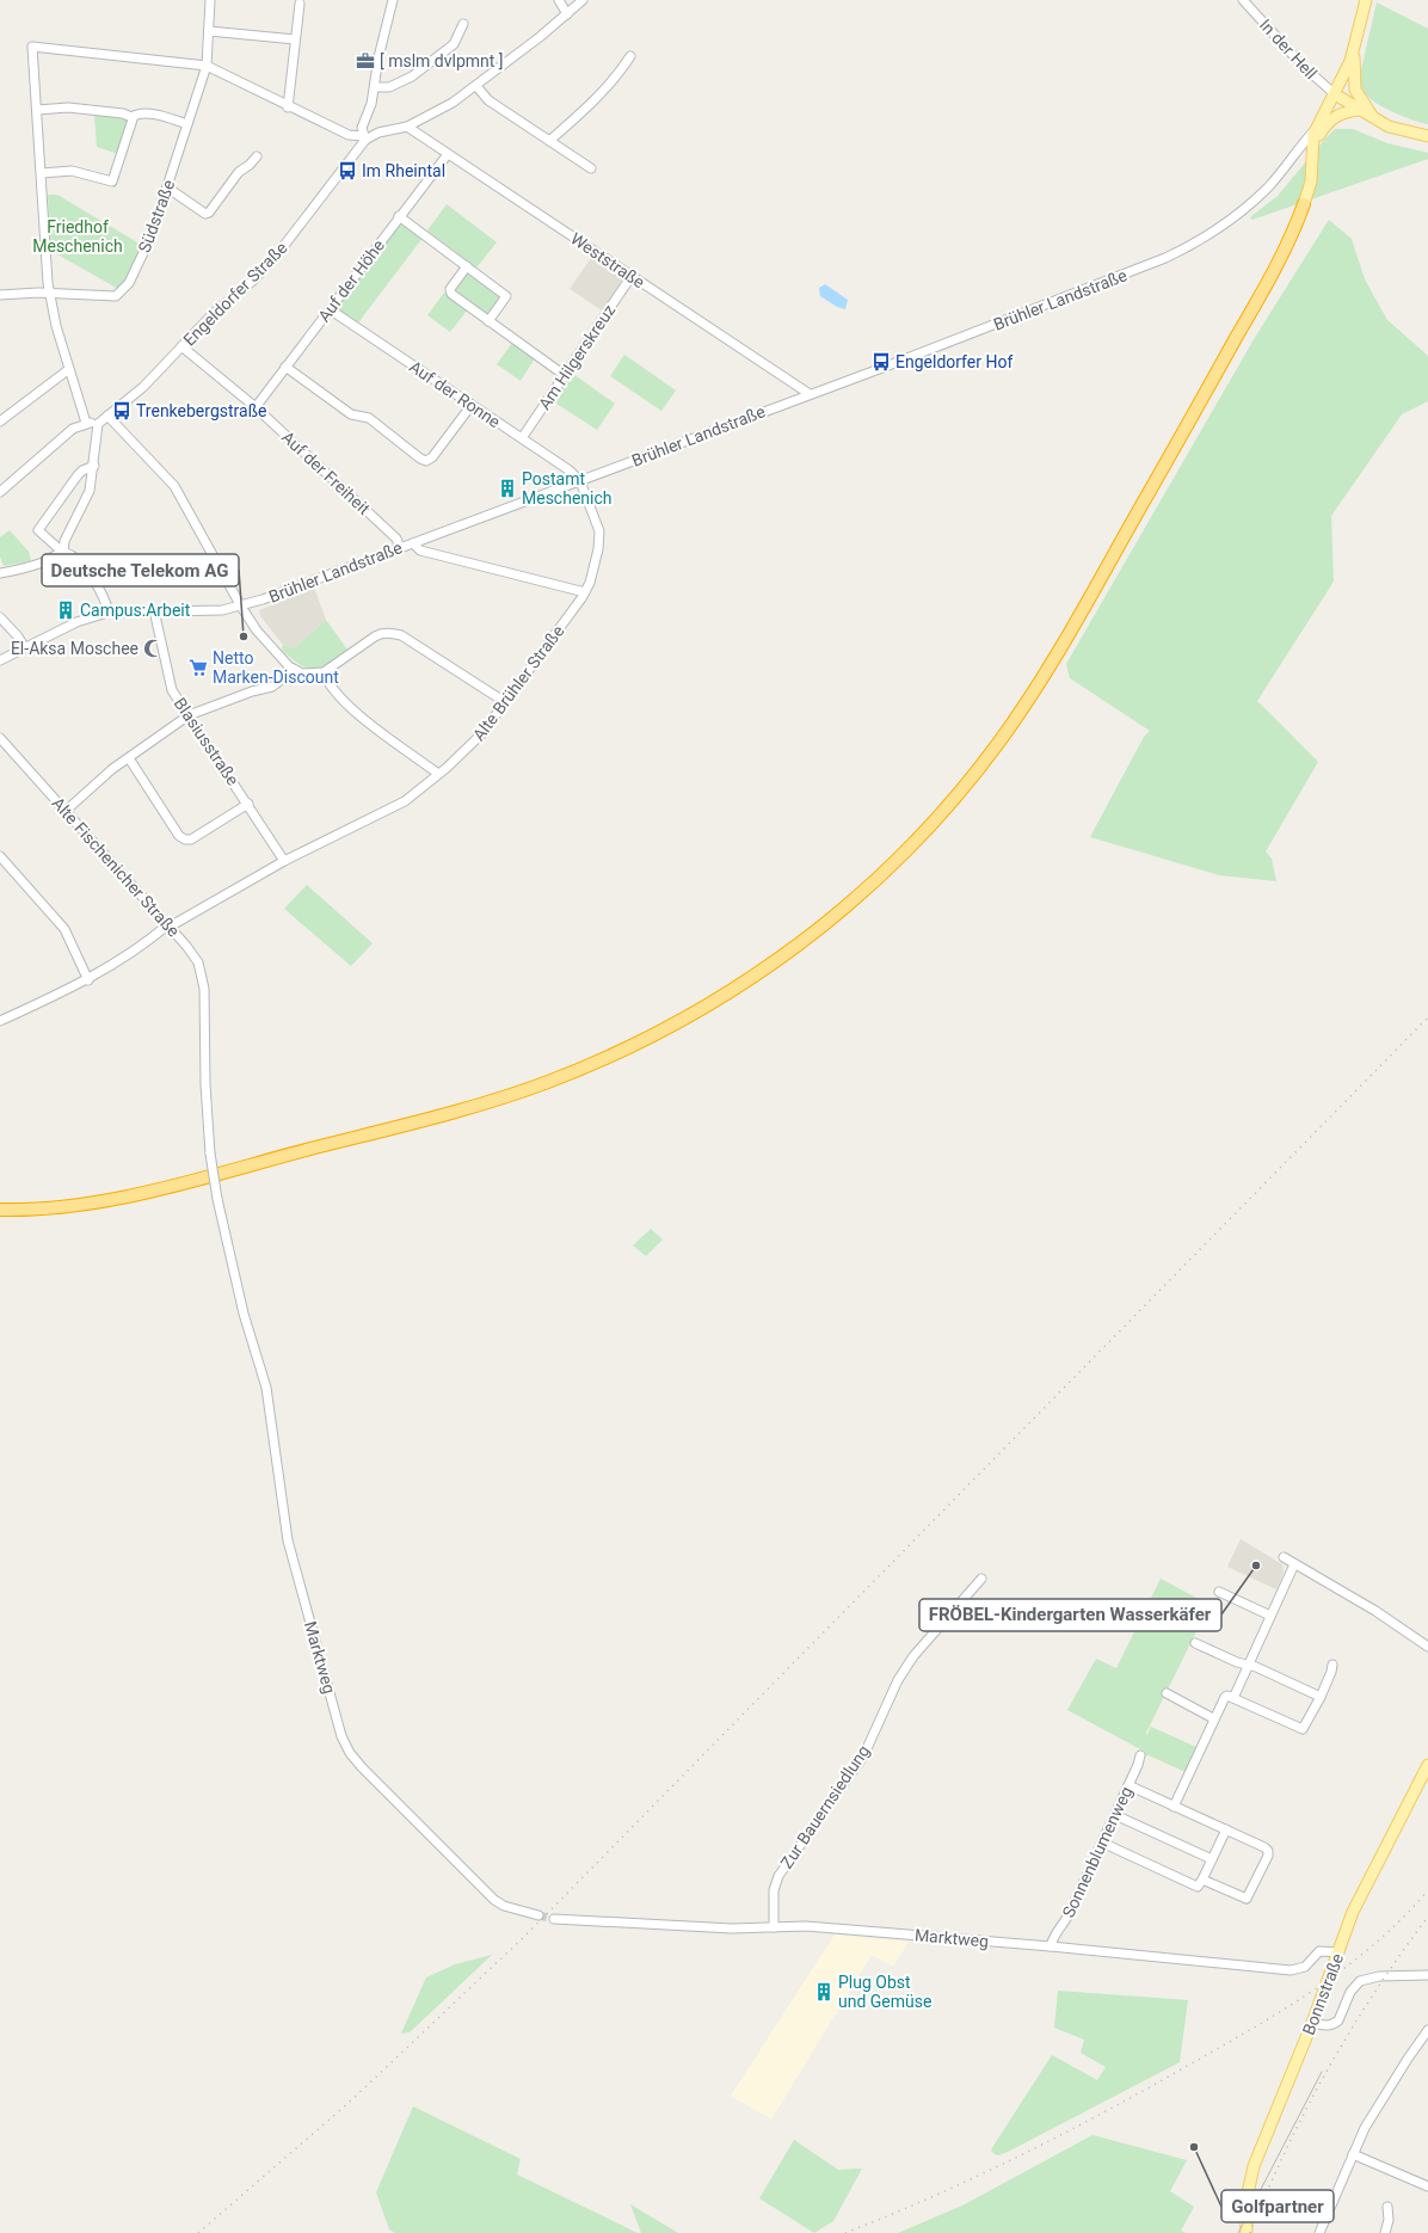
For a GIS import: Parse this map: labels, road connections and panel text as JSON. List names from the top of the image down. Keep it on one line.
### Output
{"streets":{"main road":["Brühler Landstraße","Bonnstraße"],"street":["In der Hell","Südstraße","Weststraße","Auf der Höhe","Engeldorfer Straße","Am Hilgerskreuz","Auf der Ronne","Auf der Freiheit","Alte Brühler Straße","Blasiusstraße","Alte Fischenicher Straße","Marktweg","Zur Bauernsiedlung","Sonnenblumenweg"]},"crossings":[["In der Hell","Brühler Landstraße"],["Weststraße","Auf der Höhe"],["Weststraße","Brühler Landstraße"],["Weststraße","Am Hilgerskreuz"],["Auf der Höhe","Auf der Ronne"],["Auf der Höhe","Auf der Freiheit"],["Engeldorfer Straße","Auf der Freiheit"],["Brühler Landstraße","Auf der Ronne"],["Brühler Landstraße","Auf der Freiheit"],["Brühler Landstraße","Alte Brühler Straße"],["Brühler Landstraße","Blasiusstraße"],["Am Hilgerskreuz","Auf der Ronne"],["Auf der Ronne","Alte Brühler Straße"],["Alte Brühler Straße","Blasiusstraße"],["Alte Brühler Straße","Alte Fischenicher Straße"],["Alte Fischenicher Straße","Marktweg"],["Marktweg","Zur Bauernsiedlung"],["Marktweg","Sonnenblumenweg"],["Marktweg","Bonnstraße"]],"parks":["Friedhof Meschenich"],"places":{"office":["[ mslm dvlpmnt ]"],"bus stop":["Im Rheintal","Engeldorfer Hof","Trenkebergstraße"],"building":["Postamt Meschenich","Campus:Arbeit","Plug Obst und Gemüse"],"other":["Deutsche Telekom AG","FRÖBEL-Kindergarten Wasserkäfer","Golfpartner"],"mosque":["El-Aksa Moschee"],"supermarket":["Netto Marken-Discount"]}}
